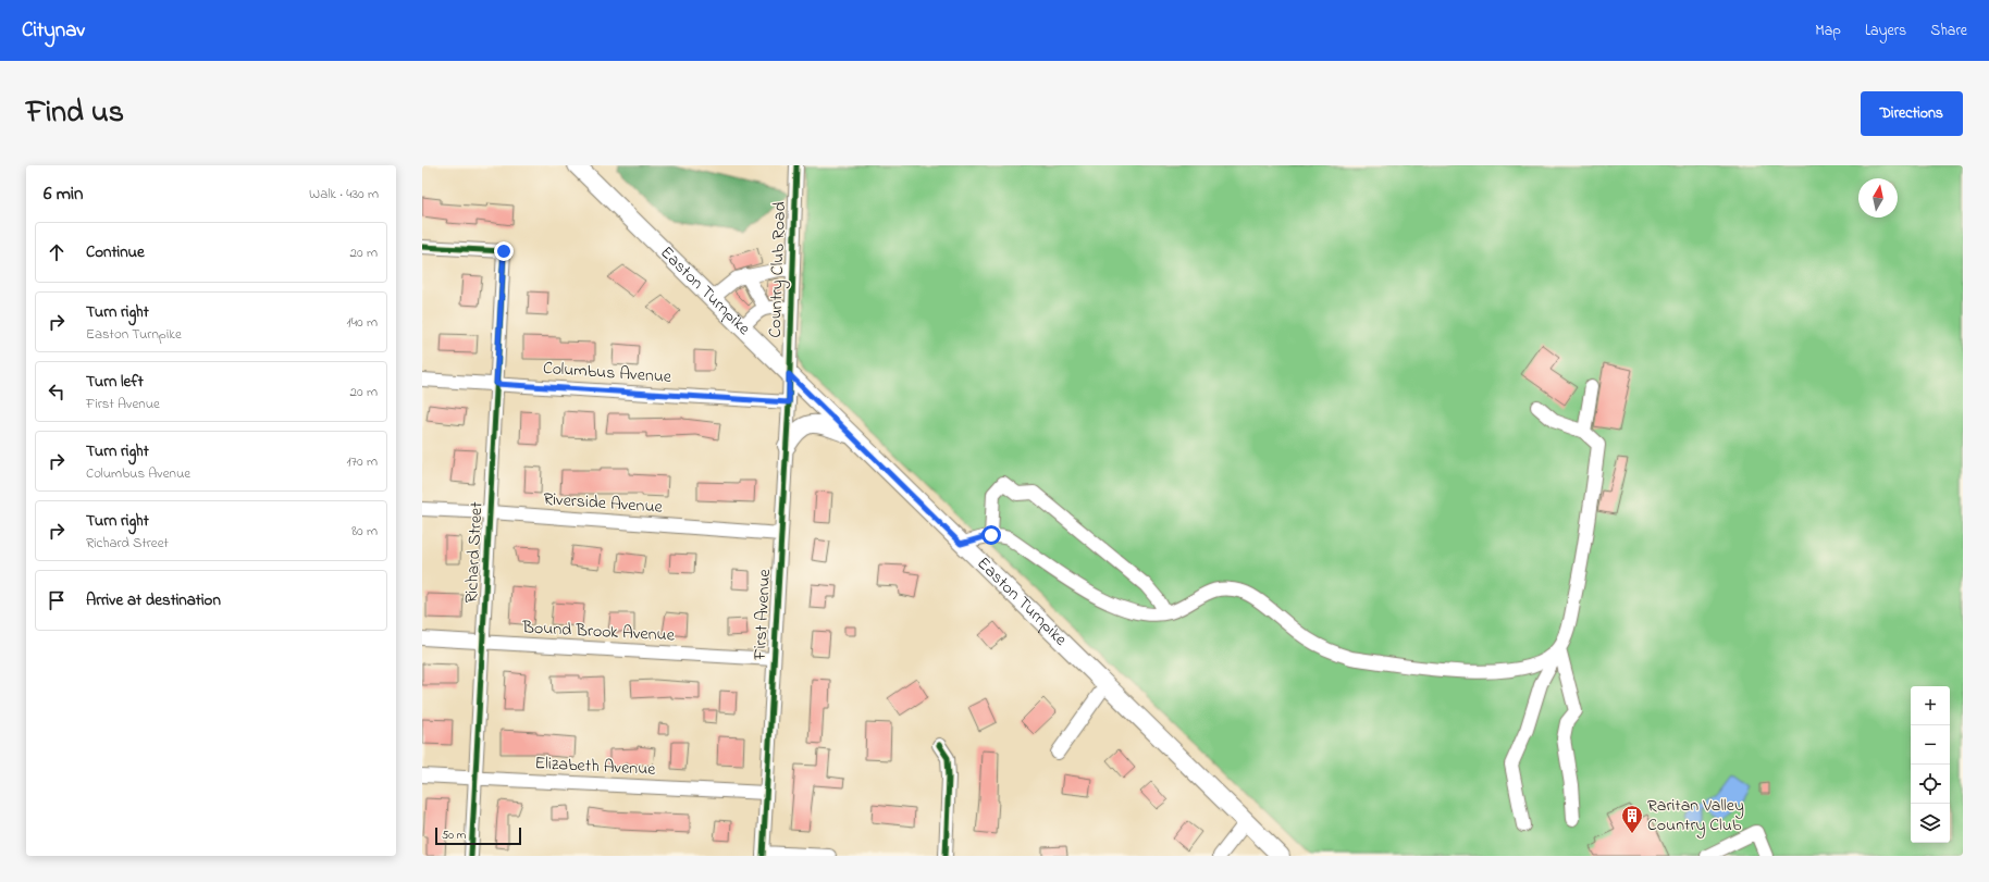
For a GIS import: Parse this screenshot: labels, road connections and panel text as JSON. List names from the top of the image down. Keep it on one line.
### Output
{"streets":{"main road":["Easton Turnpike"],"street":["Country Club Road","Columbus Avenue","Riverside Avenue","Richard Street","First Avenue","Bound Brook Avenue","Elizabeth Avenue"]},"crossings":[["Country Club Road","Easton Turnpike"],["Country Club Road","First Avenue"],["Easton Turnpike","First Avenue"],["Columbus Avenue","Richard Street"],["Columbus Avenue","First Avenue"],["Riverside Avenue","Richard Street"],["Riverside Avenue","First Avenue"],["Richard Street","Bound Brook Avenue"],["Richard Street","Elizabeth Avenue"],["First Avenue","Bound Brook Avenue"],["First Avenue","Elizabeth Avenue"]],"places":{"building":["Raritan Valley Country Club"]},"scale_bar":"50 m","north":"top","page":{"header":"Citynav","nav":["Map","Layers","Share"],"title":"Find us","buttons":"Directions","heading":["6 min","Walk · 430 m"],"list":[["Continue","20 m"],["Turn right","Easton Turnpike","140 m"],["Turn left","First Avenue","20 m"],["Turn right","Columbus Avenue","170 m"],["Turn right","Richard Street","80 m"],"Arrive at destination"],"map_buttons":["+","−"],"scale":"50 m"}}
